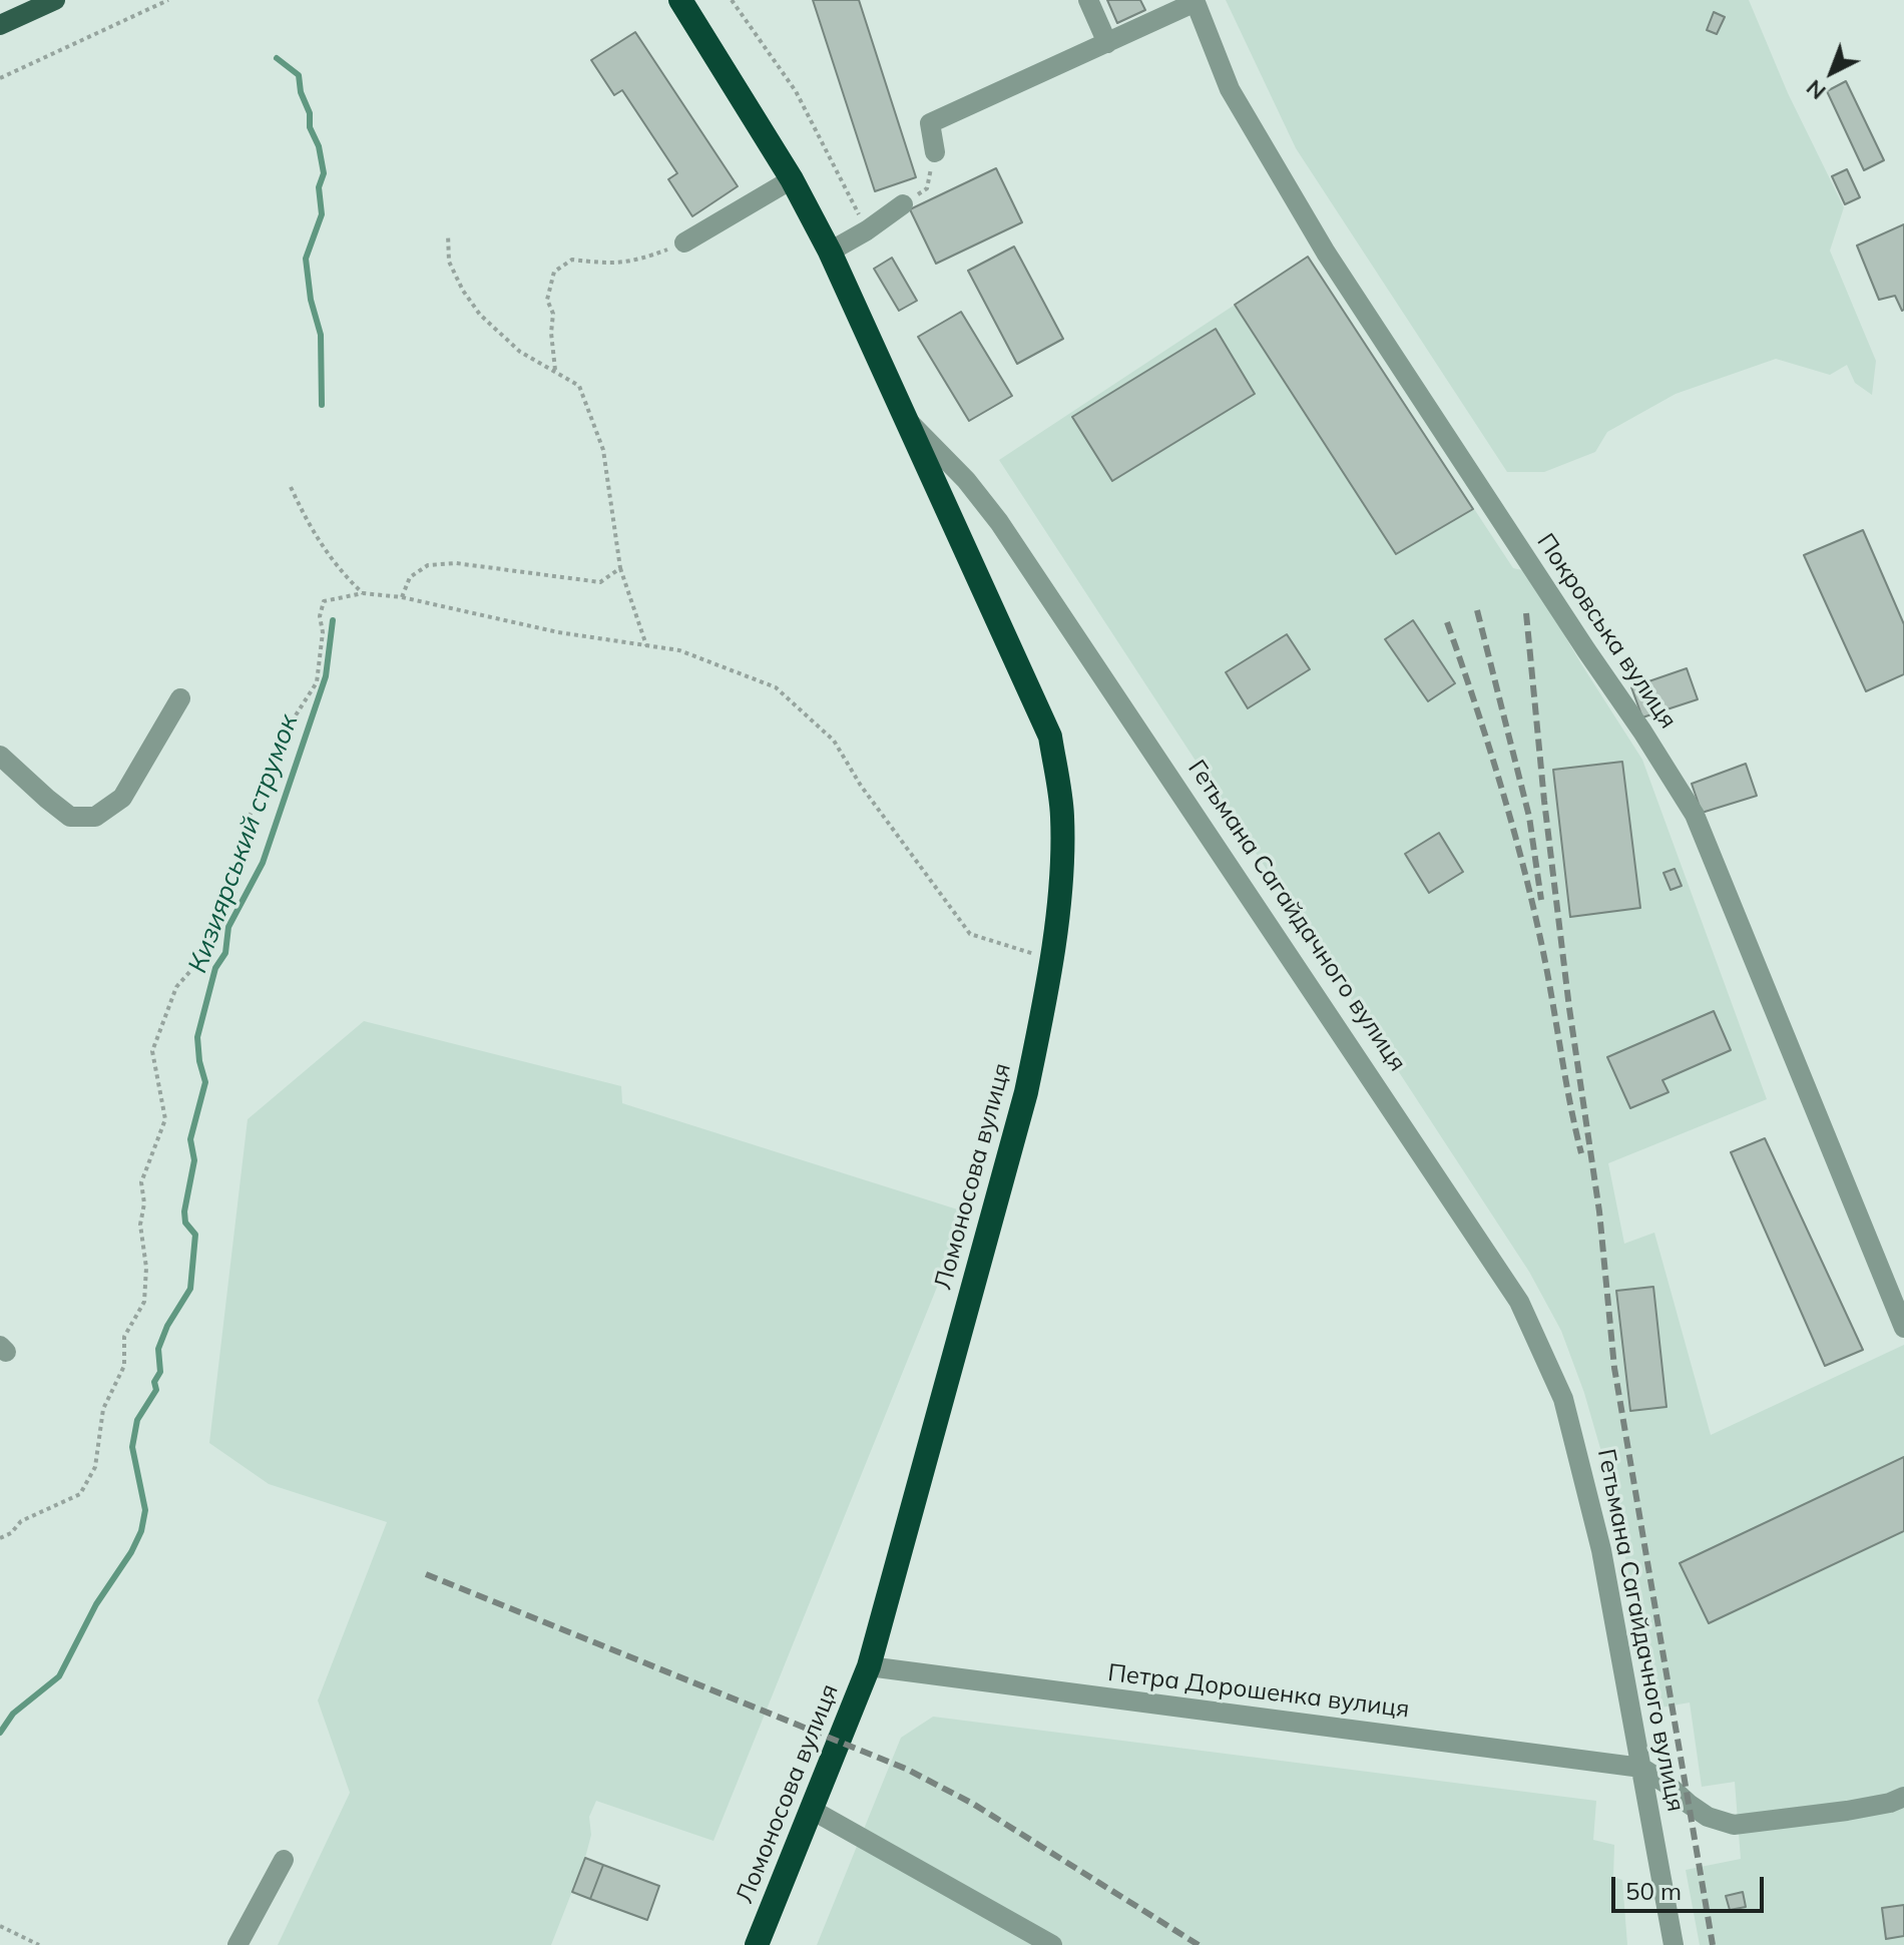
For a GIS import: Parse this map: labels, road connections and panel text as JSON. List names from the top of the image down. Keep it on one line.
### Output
{"streets":{"highway":["Гетьмана Сагайдачного вулиця","Ломоносова вулиця"],"street":["Покровська вулиця","Петра Дорошенка вулиця"]},"crossings":[["Гетьмана Сагайдачного вулиця","Ломоносова вулиця"],["Гетьмана Сагайдачного вулиця","Петра Дорошенка вулиця"],["Ломоносова вулиця","Петра Дорошенка вулиця"]],"water":["Кизиярський струмок"],"scale_bar":"50 m","north":"bottom left"}
